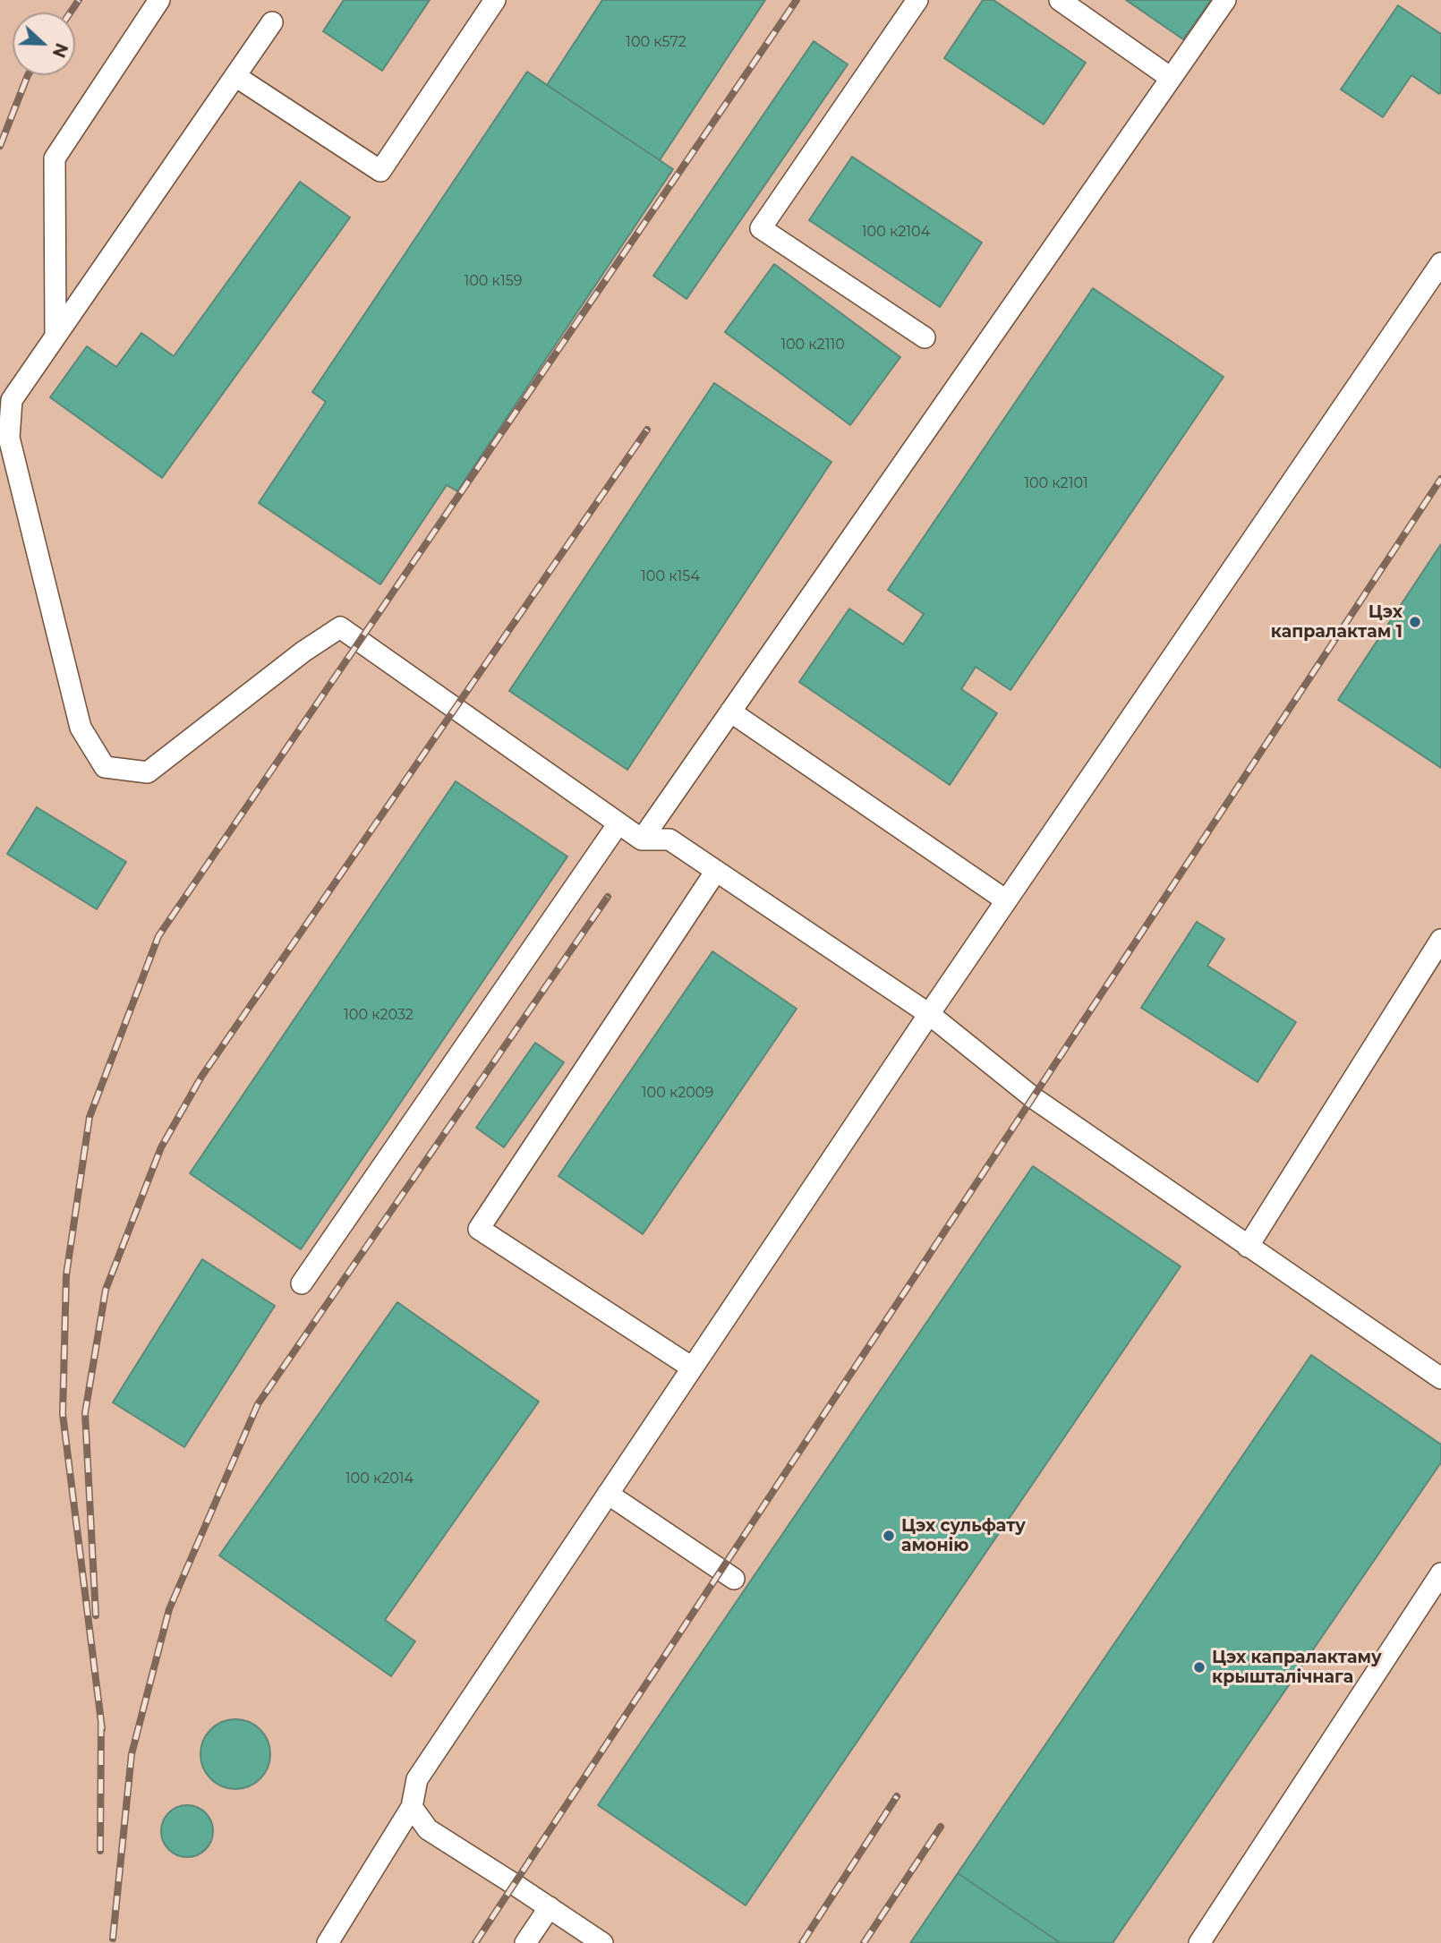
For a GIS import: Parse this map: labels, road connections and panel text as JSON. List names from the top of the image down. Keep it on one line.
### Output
{"places":["Цэх капралактам 1","Цэх сульфату амонію","Цэх капралактаму крышталічнага"],"house_numbers":["100 к572","100 к2104","100 к159","100 к2110","100 к2101","100 к154","100 к2032","100 к2009","100 к2014"],"north":"right"}
